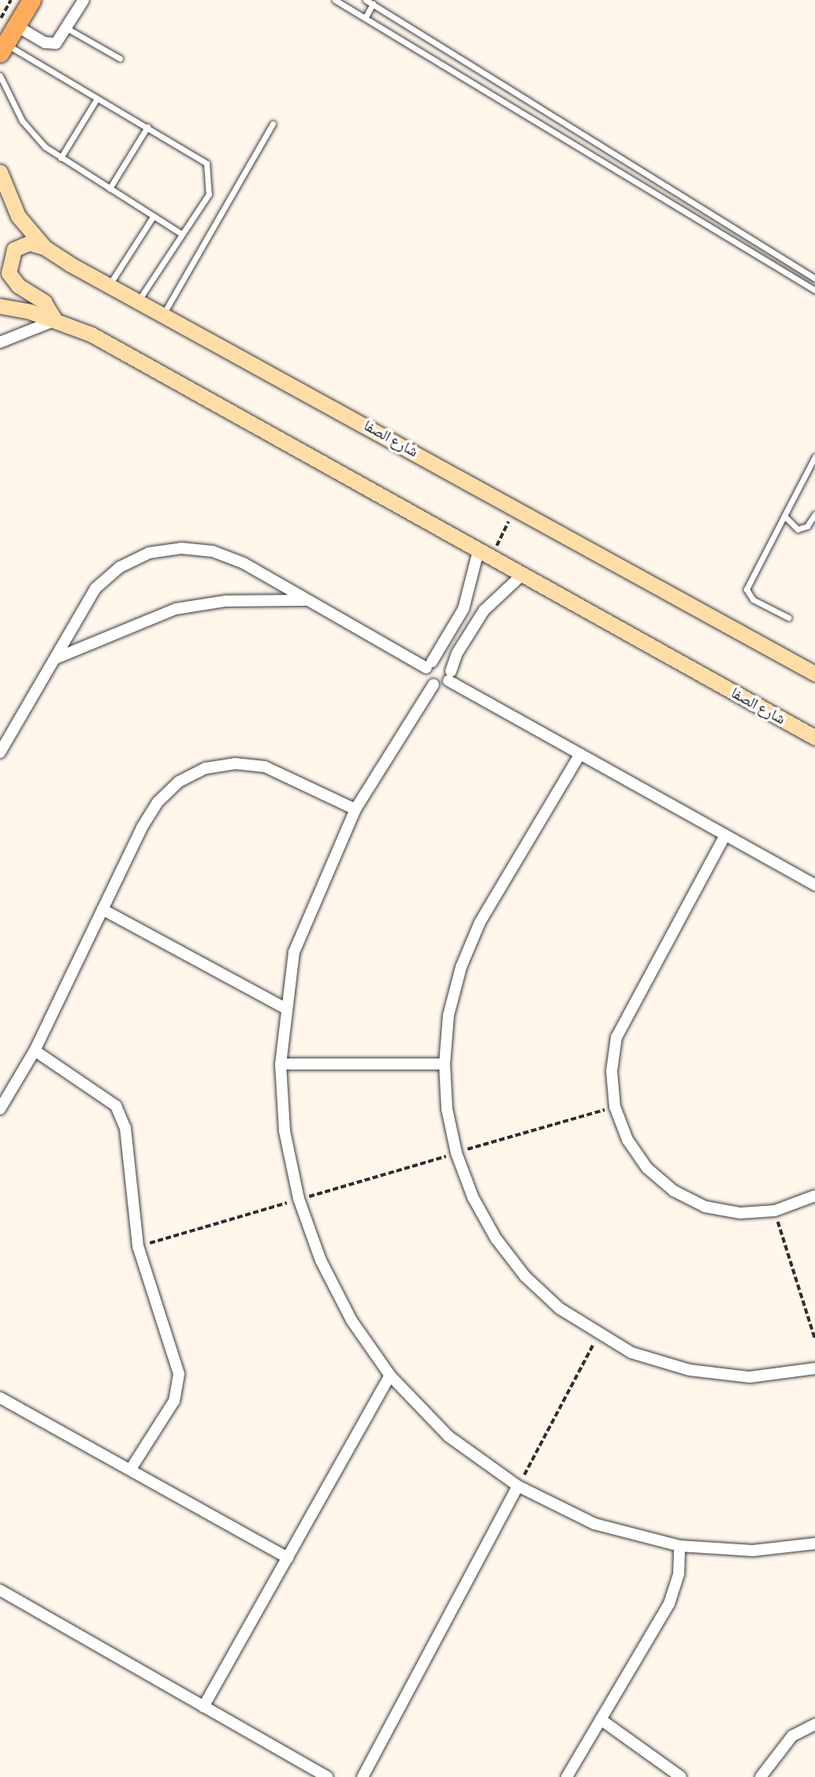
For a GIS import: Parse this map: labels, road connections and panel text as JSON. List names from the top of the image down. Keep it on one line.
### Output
{"streets":{"street":["شارع الصفا"]}}
